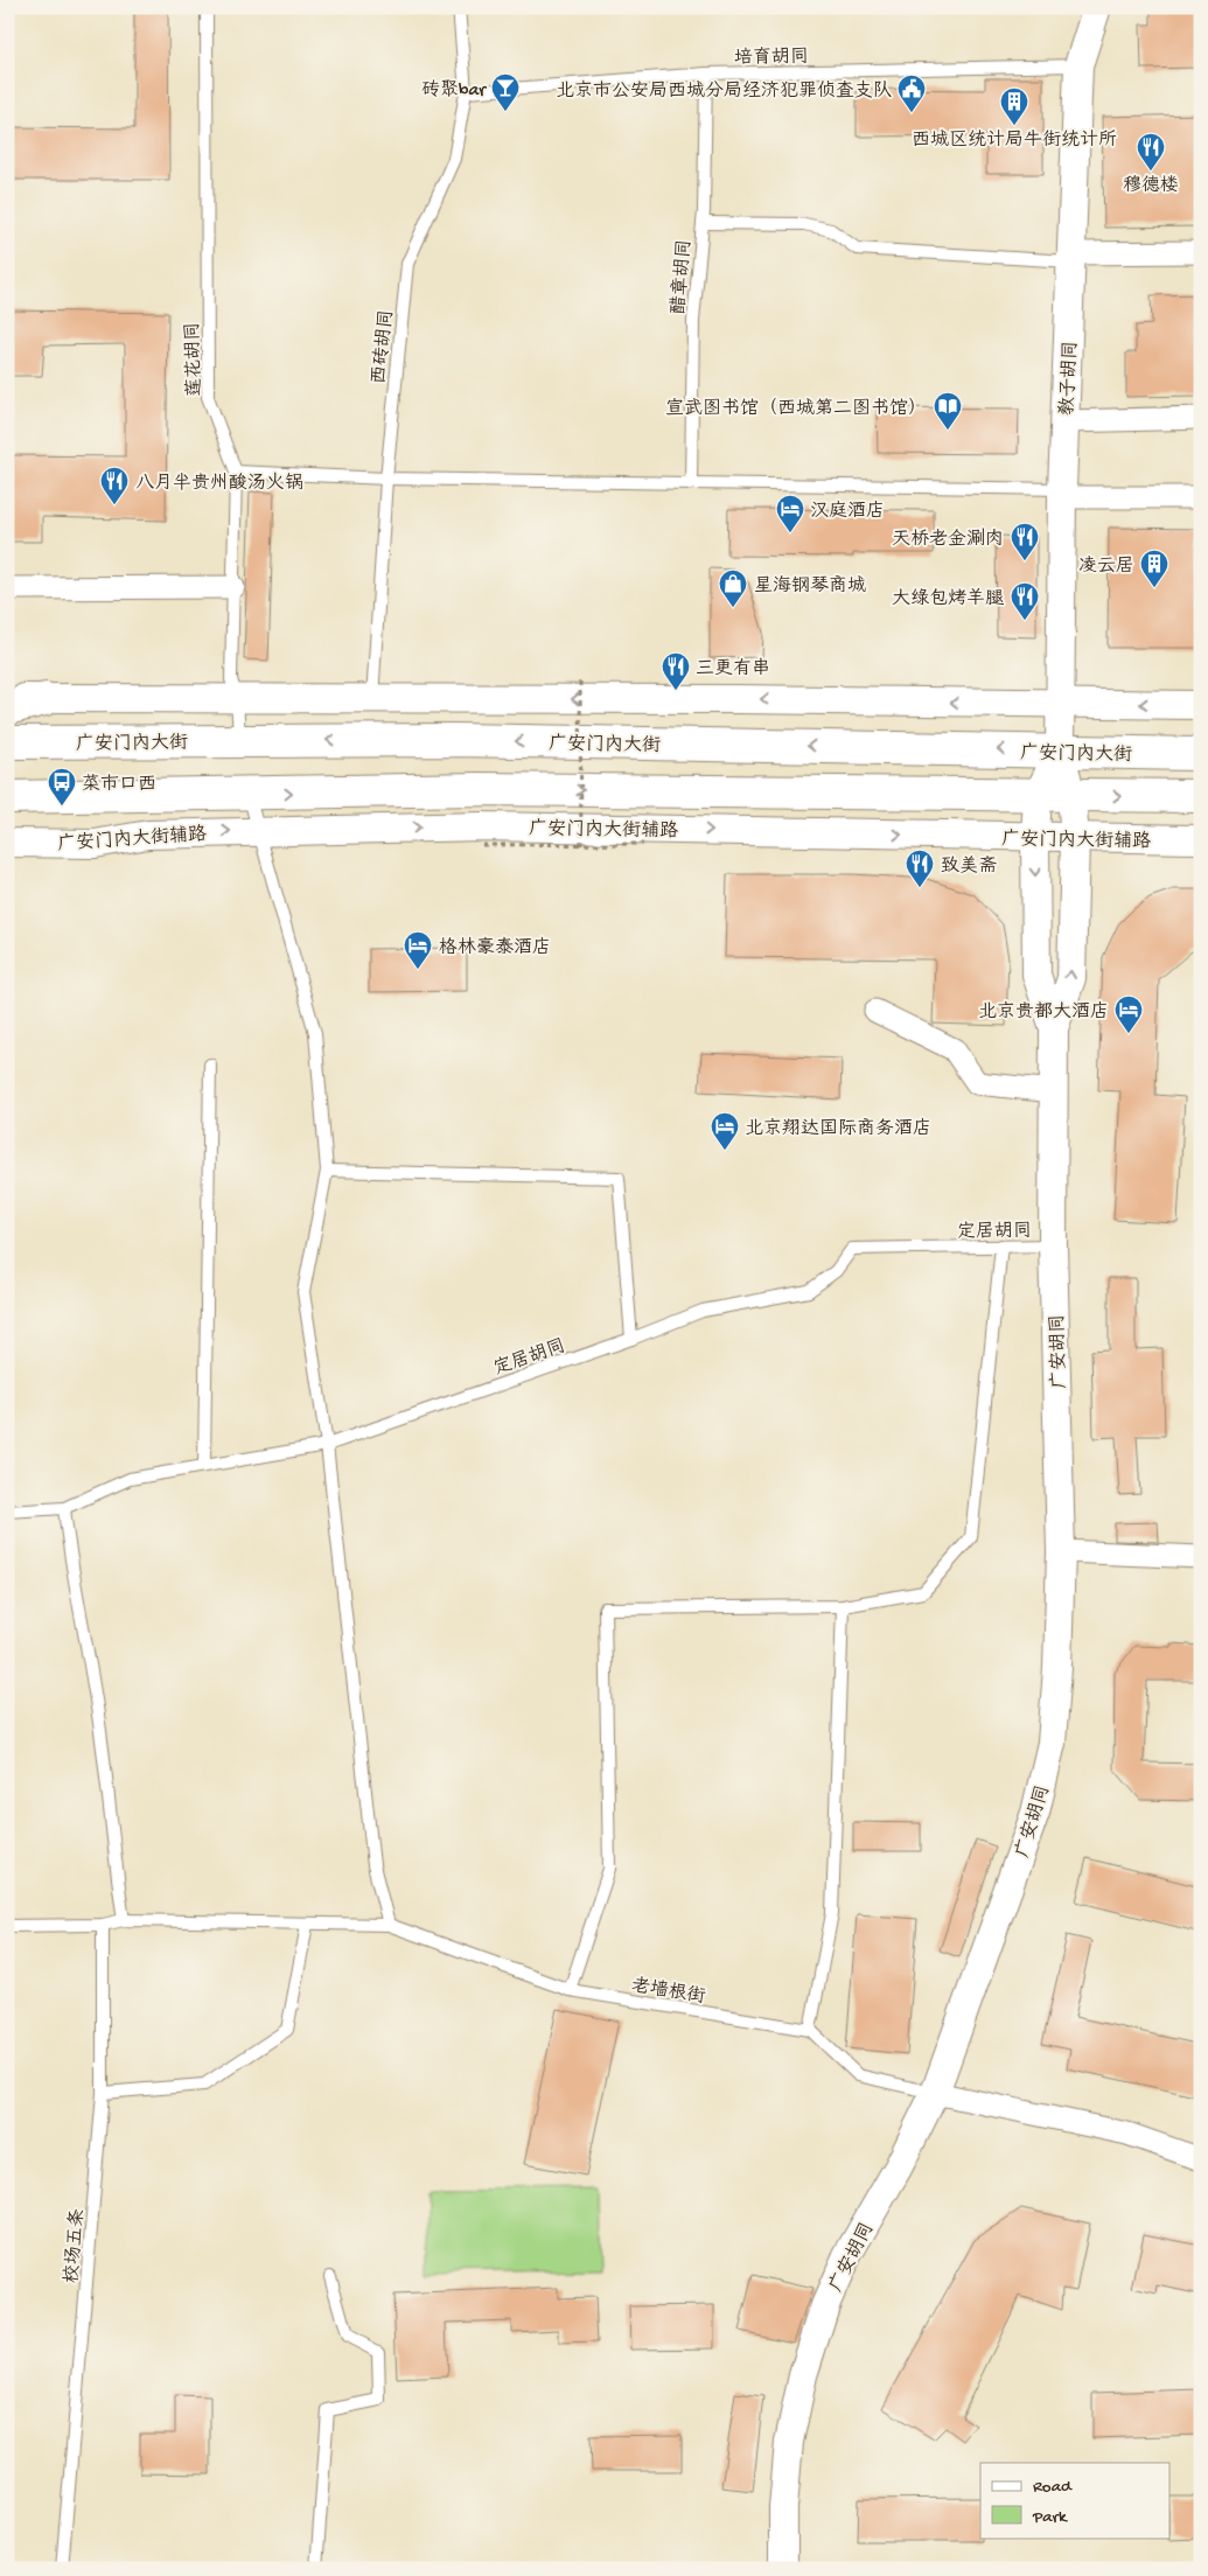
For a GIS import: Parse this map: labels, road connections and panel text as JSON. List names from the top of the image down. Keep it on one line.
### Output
{"streets":{"main road":["广安门内大街"],"street":["教子胡同","广安门内大街辅路","广安胡同"],"lane":["培育胡同","醋章胡同","西砖胡同","莲花胡同","定居胡同","老墙根街","校场五条"]},"crossings":[["培育胡同","醋章胡同"],["培育胡同","西砖胡同"],["培育胡同","教子胡同"],["莲花胡同","广安门内大街"],["教子胡同","广安门内大街"],["教子胡同","广安胡同"],["广安门内大街","广安胡同"],["广安门内大街辅路","广安胡同"],["定居胡同","广安胡同"],["老墙根街","校场五条"]],"places":{"bar":["砖聚bar"],"public building":["北京市公安局西城分局经济犯罪侦查支队"],"building":["西城区统计局牛街统计所","凌云居"],"restaurant":["穆德楼","八月半贵州酸汤火锅","天桥老金涮肉","大绿包烤羊腿","三更有串","致美斋"],"library":["宣武图书馆（西城第二图书馆）"],"hotel":["汉庭酒店","格林豪泰酒店","北京贵都大酒店","北京翔达国际商务酒店"],"shop":["星海钢琴商城"],"bus stop":["菜市口西"]},"legend":["Road","Park"]}
